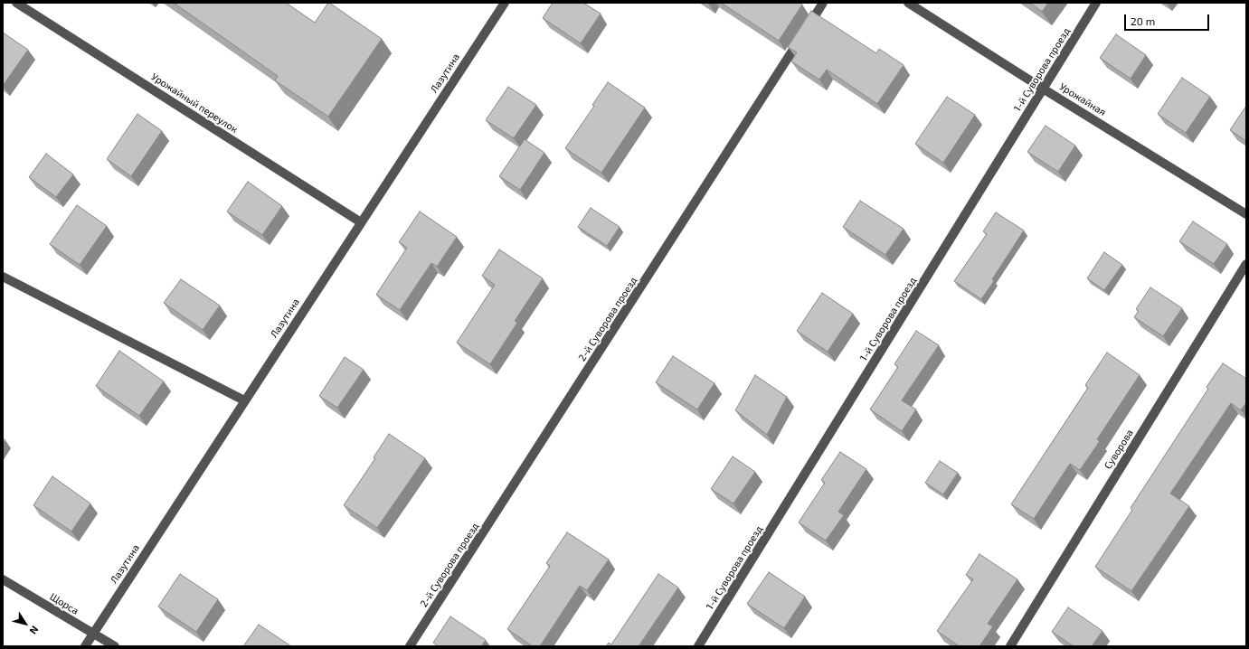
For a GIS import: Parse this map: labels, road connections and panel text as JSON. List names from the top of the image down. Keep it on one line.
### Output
{"streets":{"street":["1-й Суворова проезд","Лазутина","Урожайная","Урожайный переулок","2-й Суворова проезд","Суворова","Щорса"]},"crossings":[["1-й Суворова проезд","Урожайная"],["Лазутина","Урожайный переулок"],["Лазутина","Щорса"]],"scale_bar":"20 m","north":"bottom right"}
